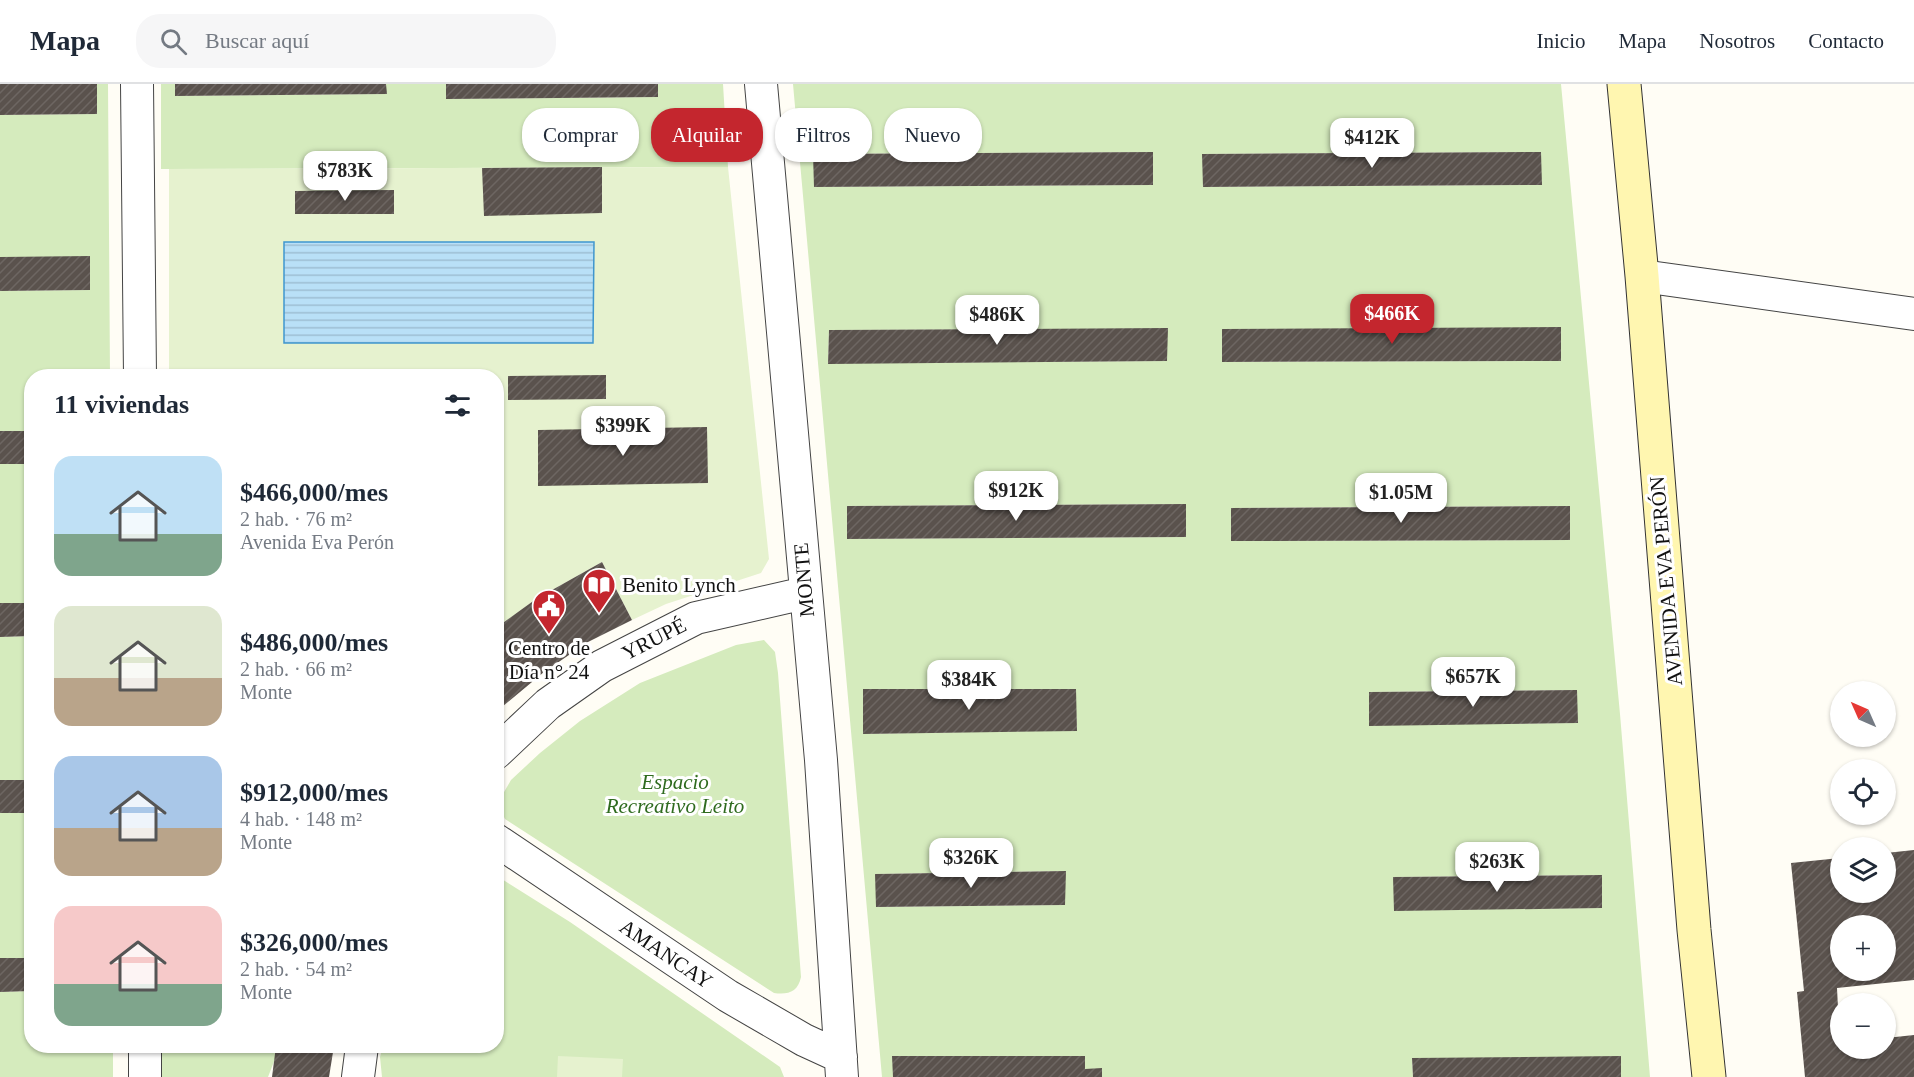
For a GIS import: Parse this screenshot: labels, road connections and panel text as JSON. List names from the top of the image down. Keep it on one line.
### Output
{"streets":{"main road":["AVENIDA EVA PERÓN"],"street":["MONTE","YRUPÉ","AMANCAY"]},"crossings":[["MONTE","YRUPÉ"],["MONTE","AMANCAY"]],"parks":["Espacio Recreativo Leito"],"places":{"library":["Benito Lynch"],"public building":["Centro de Día n° 24"]},"north":"top left","page":{"header":"Mapa","search":"Buscar aquí","nav":["Inicio","Mapa","Nosotros","Contacto"],"chip":["Comprar","Alquilar","Filtros","Nuevo"],"price":["$412K","$783K","$466K","$486K","$399K","$912K","$1.05M","$657K","$384K","$326K","$263K"],"heading":"11 viviendas","list":[{"name":"$466,000/mes","note":"2 hab. · 76 m² · Avenida Eva Perón"},{"name":"$486,000/mes","note":"2 hab. · 66 m² · Monte"},{"name":"$912,000/mes","note":"4 hab. · 148 m² · Monte"},{"name":"$326,000/mes","note":"2 hab. · 54 m² · Monte"}],"map_buttons":["+","−"]}}
